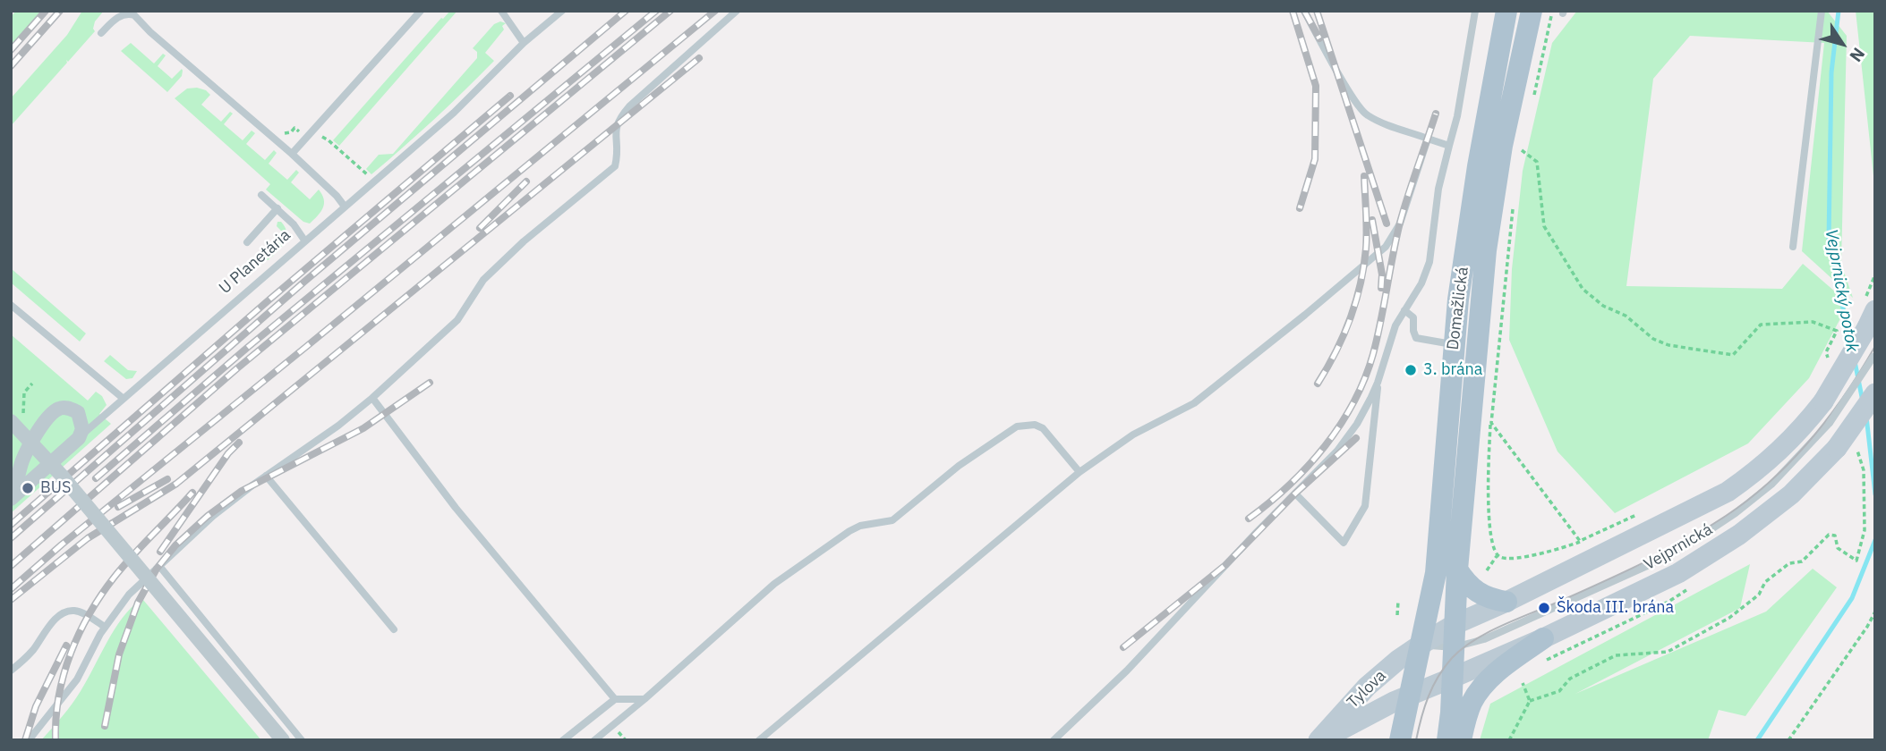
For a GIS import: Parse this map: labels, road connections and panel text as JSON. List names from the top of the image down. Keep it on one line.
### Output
{"streets":{"main road":["Domažlická","Vejprnická","Tylova"],"street":["U Planetária"]},"crossings":[["Domažlická","Vejprnická"],["Domažlická","Tylova"],["Vejprnická","Tylova"]],"water":["Vejprnický potok"],"places":["3. brána","BUS","Škoda III. brána"],"north":"bottom right"}
